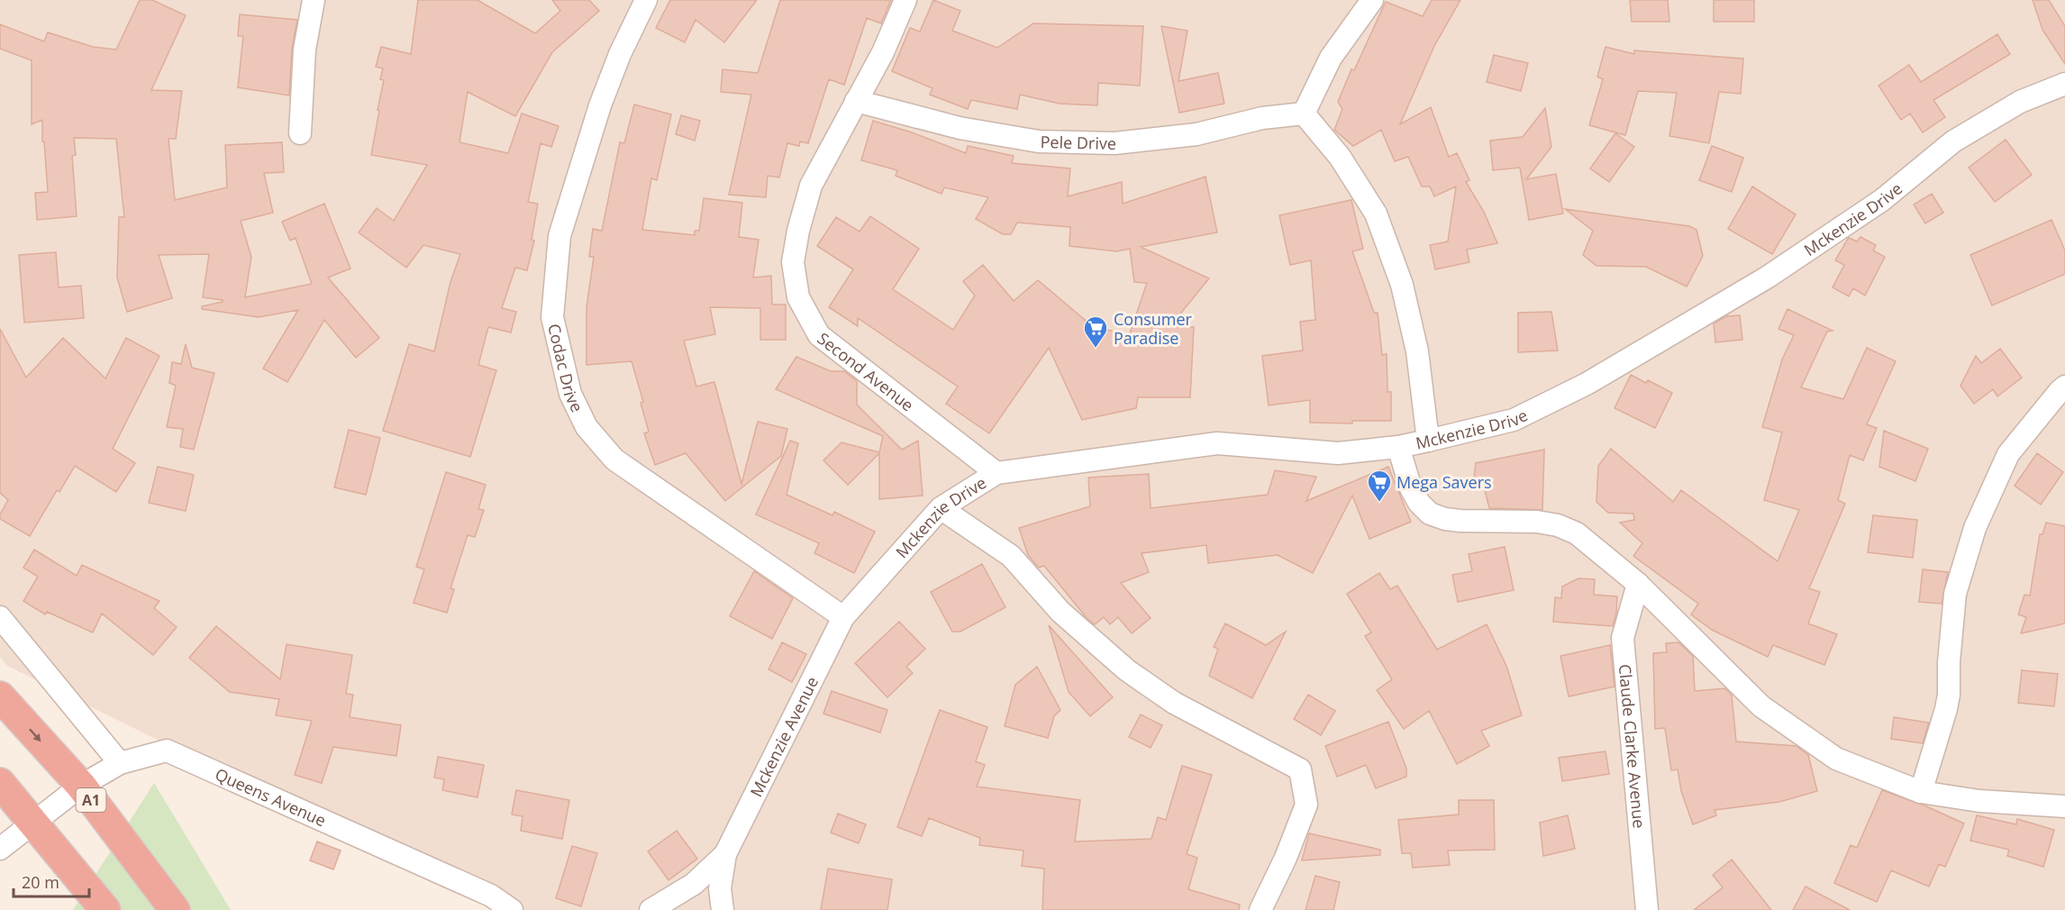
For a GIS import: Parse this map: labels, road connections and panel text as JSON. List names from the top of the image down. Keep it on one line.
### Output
{"streets":{"highway":["A1"],"street":["Pele Drive","Mckenzie Drive","Codac Drive","Second Avenue","Mckenzie Avenue","Claude Clarke Avenue","Queens Avenue"]},"crossings":[["Pele Drive","Second Avenue"],["Mckenzie Drive","Codac Drive"],["Mckenzie Drive","Second Avenue"],["Mckenzie Drive","Mckenzie Avenue"],["Codac Drive","Mckenzie Avenue"],["Queens Avenue","A1"]],"places":{"supermarket":["Consumer Paradise","Mega Savers"]},"scale_bar":"20 m"}
